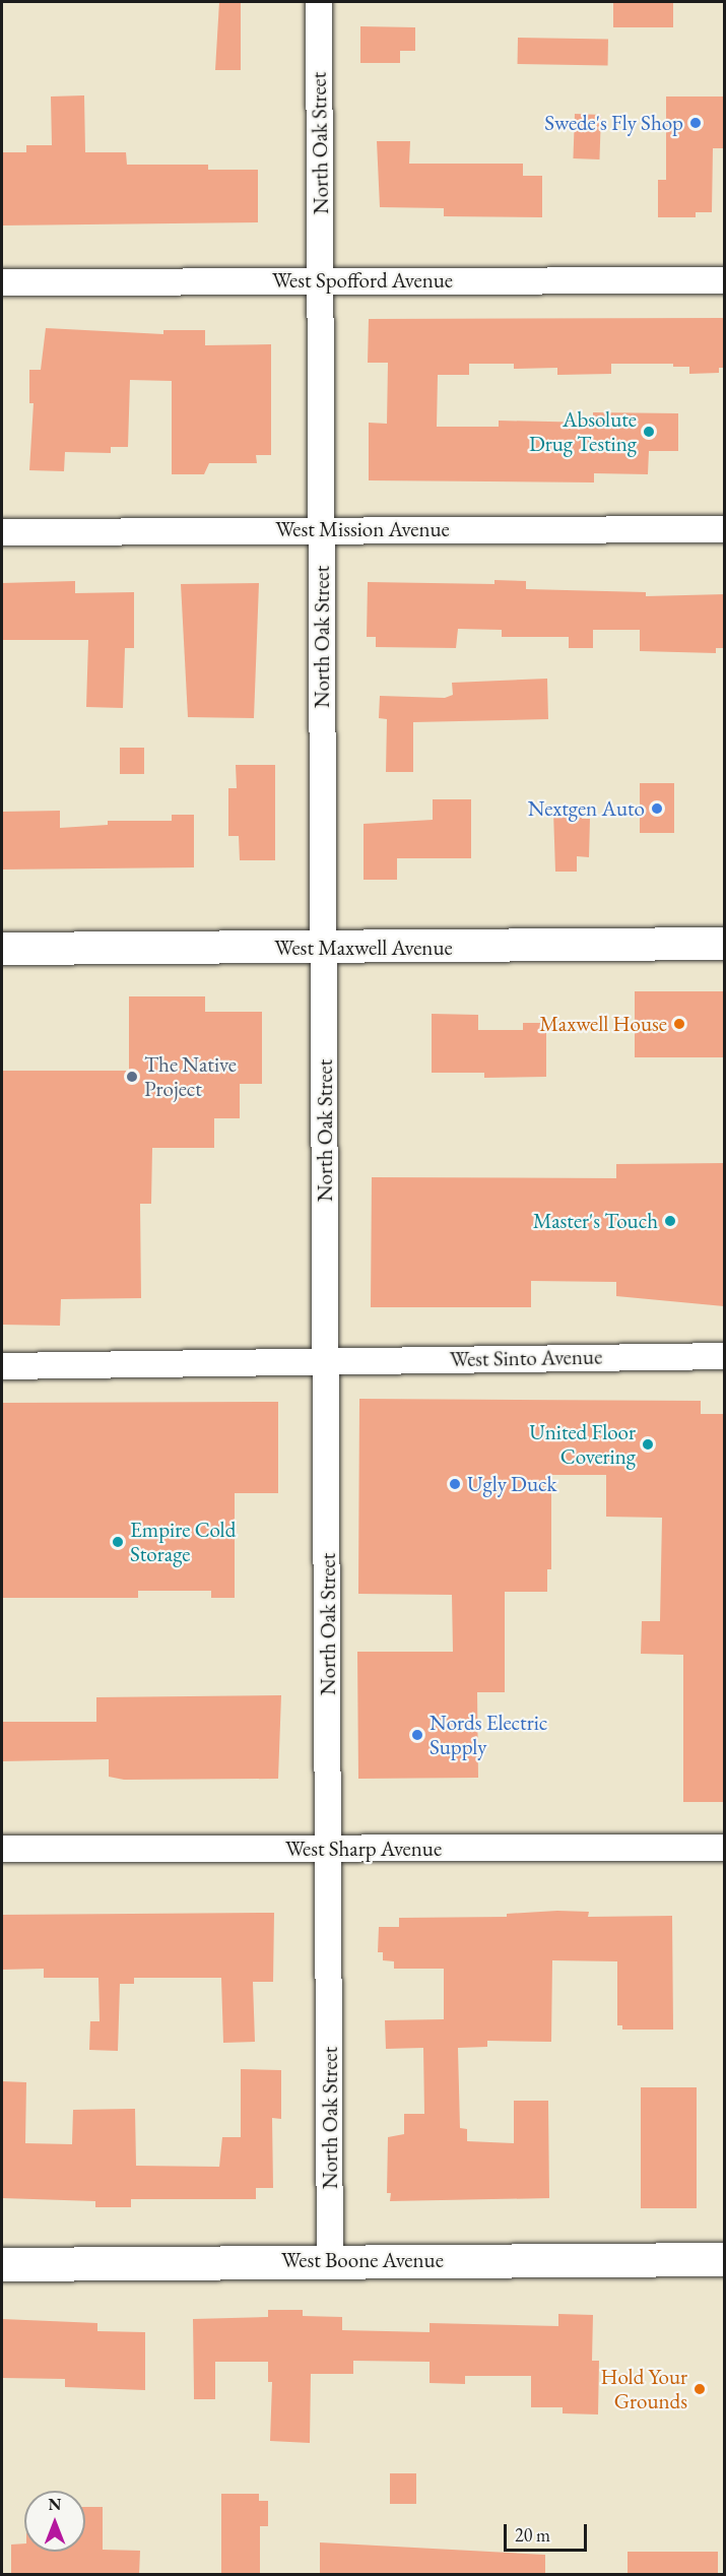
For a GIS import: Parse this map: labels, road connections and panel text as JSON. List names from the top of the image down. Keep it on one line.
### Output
{"streets":{"main road":["West Boone Avenue"],"street":["North Oak Street","West Spofford Avenue","West Mission Avenue","West Maxwell Avenue","West Sinto Avenue","West Sharp Avenue"]},"crossings":[["North Oak Street","West Spofford Avenue"],["North Oak Street","West Mission Avenue"],["North Oak Street","West Maxwell Avenue"],["North Oak Street","West Sinto Avenue"],["North Oak Street","West Sharp Avenue"],["North Oak Street","West Boone Avenue"]],"places":["Swede's Fly Shop","Absolute Drug Testing","Nextgen Auto","Maxwell House","The Native Project","Master's Touch","United Floor Covering","Ugly Duck","Empire Cold Storage","Nords Electric Supply","Hold Your Grounds"],"scale_bar":"20 m","north":"top"}
